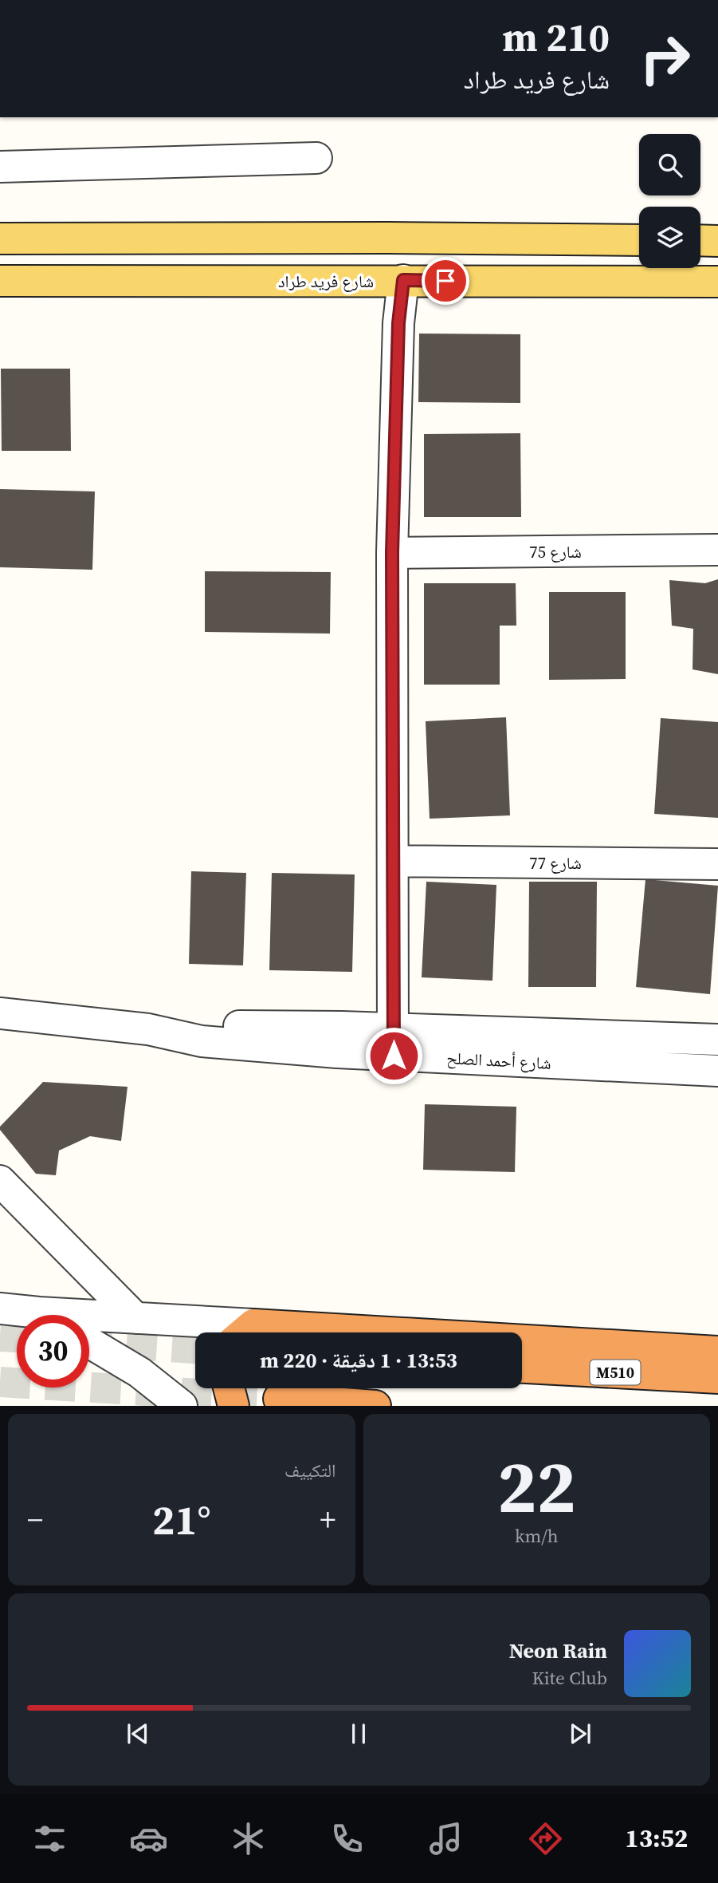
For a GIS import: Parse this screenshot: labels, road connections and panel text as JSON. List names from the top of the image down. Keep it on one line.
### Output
{"streets":{"highway":["M510"],"main road":["شارع فريد طراد"],"street":["شارع 75","شارع 77","شارع أحمد الصلح"]},"page":{"turn":["210 m","شارع فريد طراد"],"limit":"30","trip":"13:53 · 1 دقيقة · 220 m","tile":[["22","km/h"],"التكييف"],"heat":["−","21°","+"],"song":["Neon Rain","Kite Club"],"tabs":"13:52"}}
